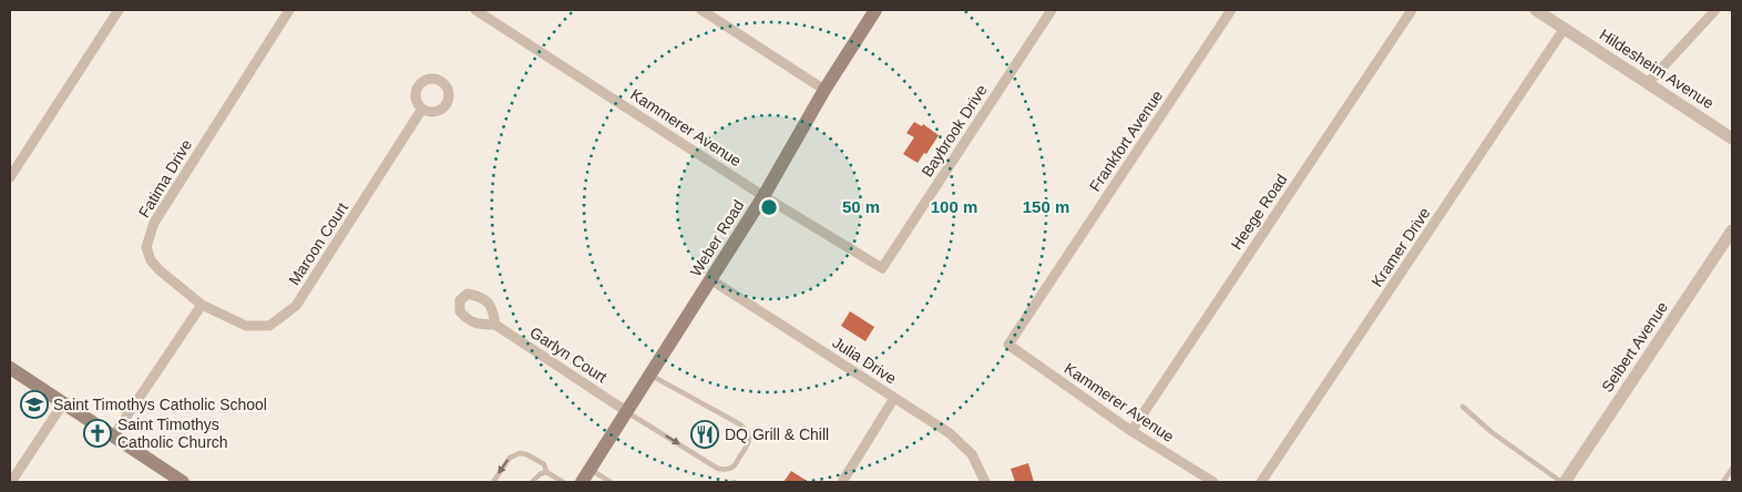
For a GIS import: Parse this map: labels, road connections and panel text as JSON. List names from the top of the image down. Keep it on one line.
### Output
{"streets":{"main road":["Weber Road"],"street":["Hildesheim Avenue","Kammerer Avenue","Baybrook Drive","Frankfort Avenue","Fatima Drive","Heege Road","Maroon Court","Kramer Drive","Seibert Avenue","Garlyn Court","Julia Drive"]},"crossings":[["Hildesheim Avenue","Kramer Drive"],["Kammerer Avenue","Baybrook Drive"],["Kammerer Avenue","Frankfort Avenue"],["Kammerer Avenue","Heege Road"],["Kammerer Avenue","Weber Road"],["Fatima Drive","Maroon Court"],["Weber Road","Garlyn Court"],["Weber Road","Julia Drive"]],"places":{"school or university":["Saint Timothys Catholic School"],"church":["Saint Timothys Catholic Church"],"restaurant":["DQ Grill & Chill"]},"rings":["50 m","100 m","150 m"]}
